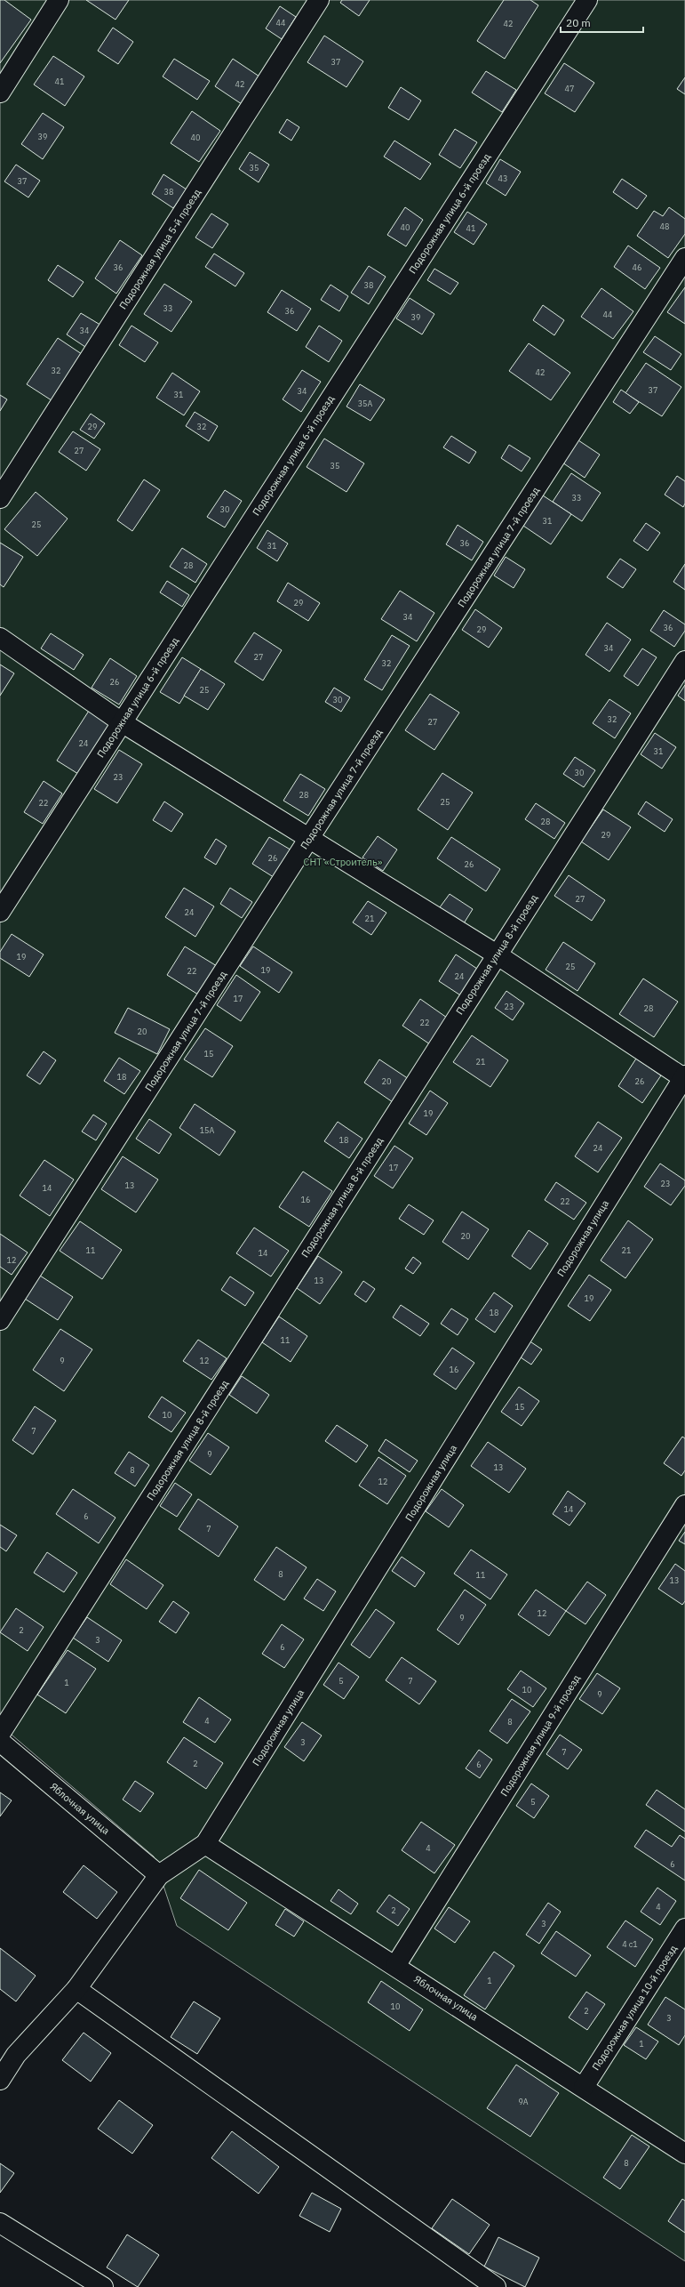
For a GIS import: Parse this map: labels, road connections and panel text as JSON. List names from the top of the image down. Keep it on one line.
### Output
{"streets":{"street":["Подорожная улица 6-й проезд","Подорожная улица 5-й проезд","Подорожная улица 7-й проезд","Подорожная улица 8-й проезд","Подорожная улица","Подорожная улица 9-й проезд","Яблочная улица","Подорожная улица 10-й проезд"]},"crossings":[["Подорожная улица","Яблочная улица"],["Подорожная улица 9-й проезд","Яблочная улица"],["Яблочная улица","Подорожная улица 10-й проезд"]],"parks":["СНТ «Строитель»"],"house_numbers":["44","42","37","41","42","47","39","40","35","43","37","38","48","40","41","36","46","38","33","36","44","39","34","32","42","37","34","31","35А","29","32","27","35","33","30","31","25","36","31","28","29","34","36","29","34","27","32","26","25","30","32","27","24","31","30","23","28","25","22","28","29","26","26","27","24","21","19","25","19","22","24","17","23","28","22","20","15","21","18","20","26","19","15А","18","24","17","23","13","14","16","22","20","11","21","14","12","13","19","18","11","9","12","16","15","10","7","9","13","8","12","14","6","7","8","11","13","12","9","2","3","6","5","7","1","10","9","4","8","3","7","2","6","5","4","6","4","2","3","4 с1","1","10","2","3","1","9А","8"],"scale_bar":"20 m"}
